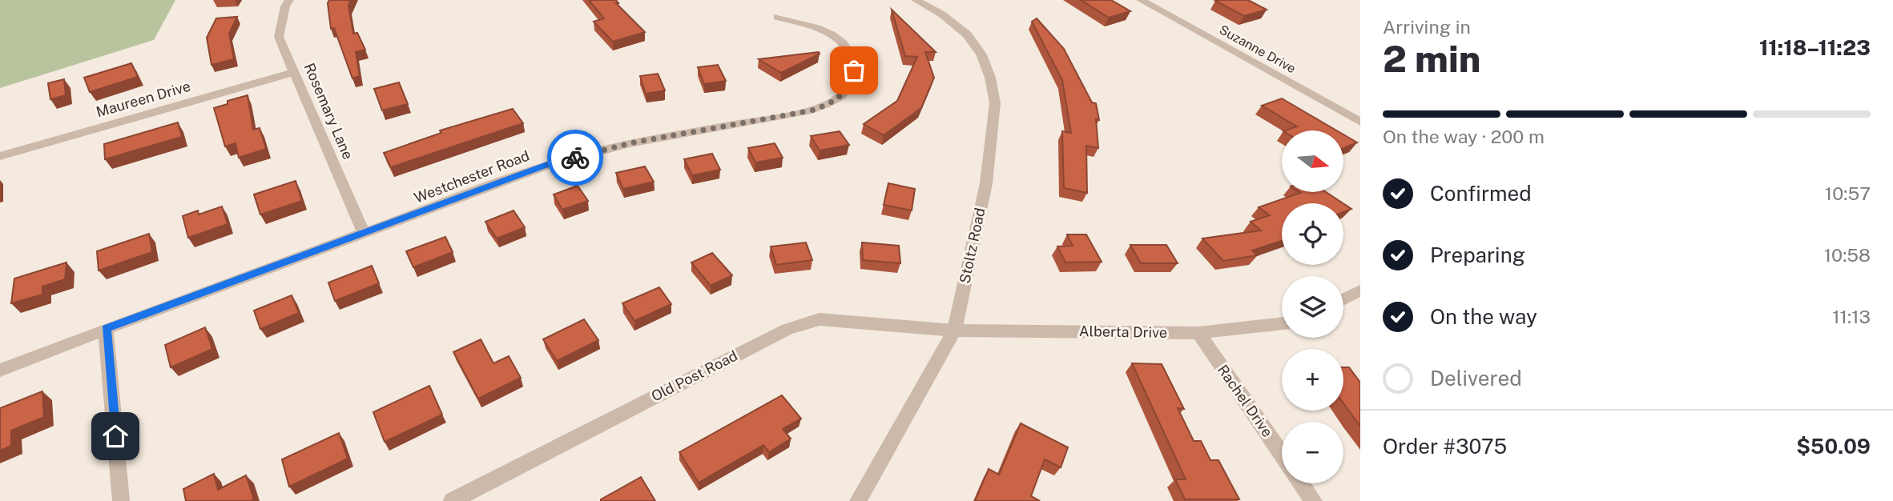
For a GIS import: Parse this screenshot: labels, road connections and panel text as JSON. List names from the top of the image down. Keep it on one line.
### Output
{"streets":{"street":["Suzanne Drive","Maureen Drive","Rosemary Lane","Westchester Road","Stoltz Road","Alberta Drive","Old Post Road","Rachel Drive"]},"crossings":[["Maureen Drive","Rosemary Lane"],["Rosemary Lane","Westchester Road"],["Stoltz Road","Alberta Drive"],["Stoltz Road","Old Post Road"],["Alberta Drive","Old Post Road"],["Alberta Drive","Rachel Drive"]],"north":"right","page":{"heading":["2 min","Arriving in","11:18–11:23"],"panel":["Order #3075","$50.09"],"bar":"On the way · 200 m","map_buttons":["+","−"],"list":[["Confirmed","10:57"],["Preparing","10:58"],["On the way","11:13"],"Delivered"]}}
